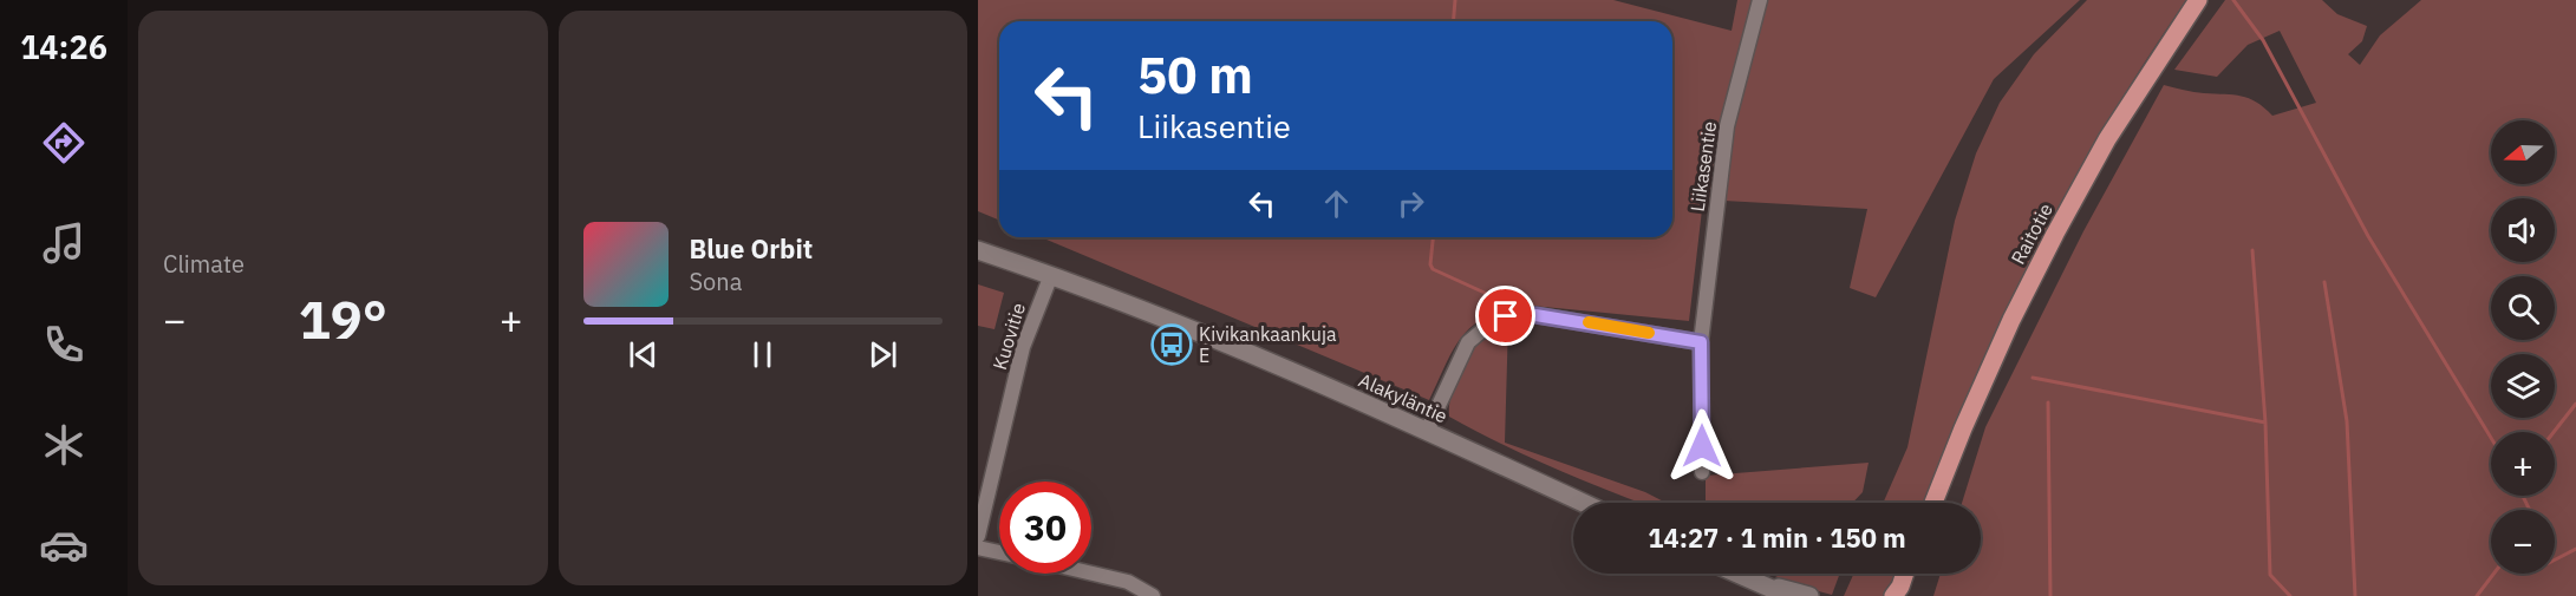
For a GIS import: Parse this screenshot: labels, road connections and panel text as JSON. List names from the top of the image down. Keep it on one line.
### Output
{"streets":{"main road":["Raitotie","Alakyläntie"],"street":["Liikasentie","Kuovitie"]},"crossings":[["Kuovitie","Alakyläntie"]],"places":{"bus stop":["Kivikankaankuja E"]},"north":"left","page":{"tabs":"14:26","tile":"Climate","turn":["50 m","Liikasentie"],"map_buttons":["+","−"],"song":["Blue Orbit","Sona"],"heat":["−","19°","+"],"limit":"30","trip":"14:27 · 1 min · 150 m"}}
